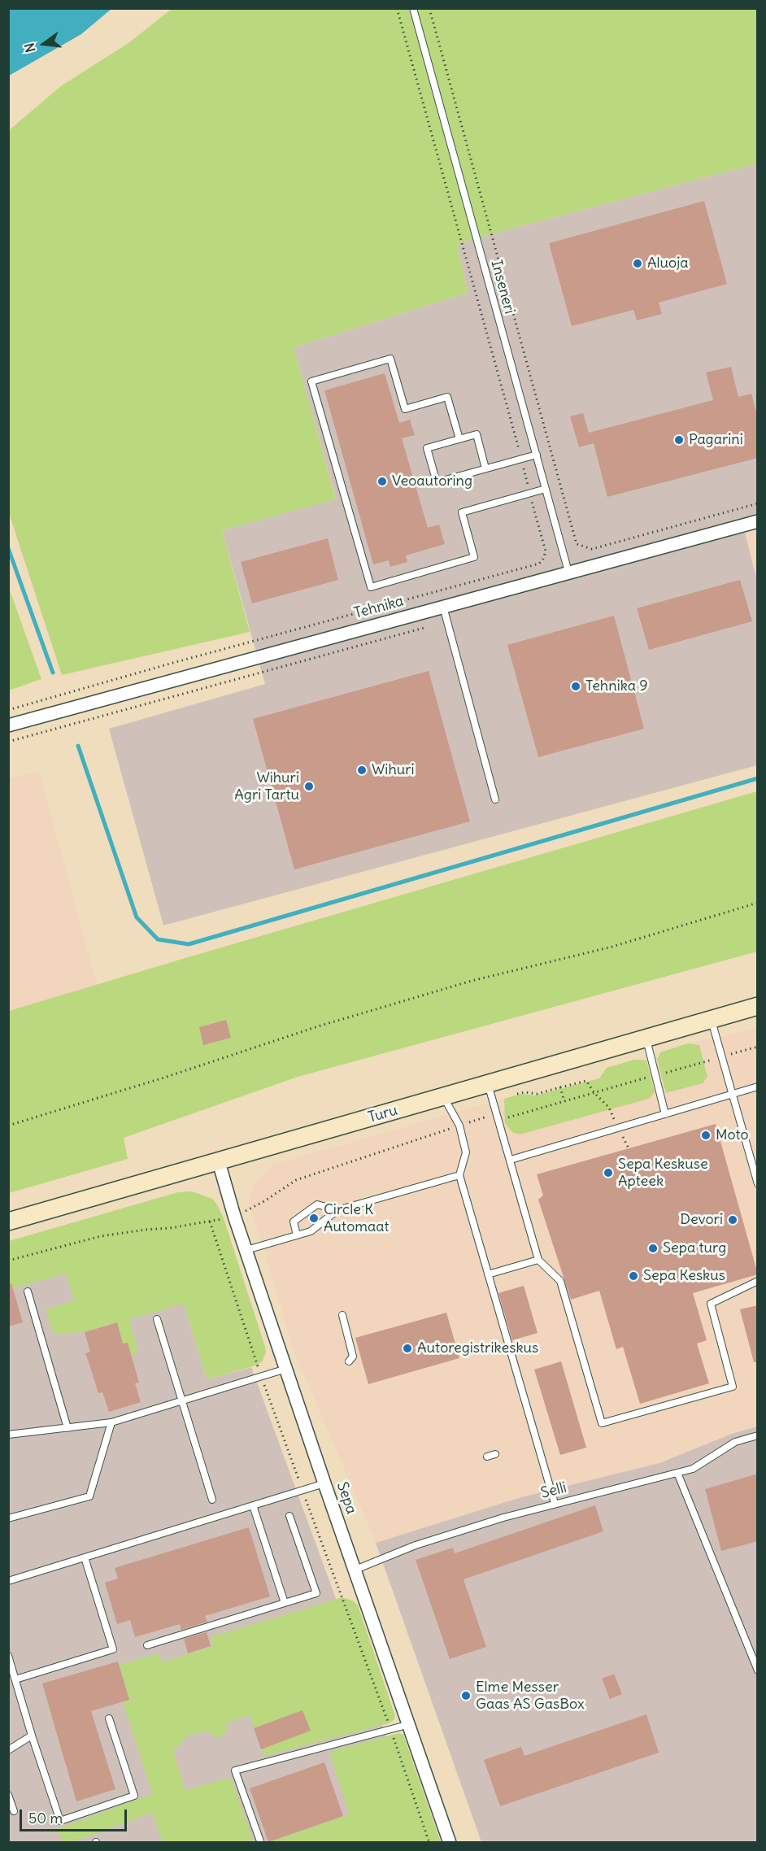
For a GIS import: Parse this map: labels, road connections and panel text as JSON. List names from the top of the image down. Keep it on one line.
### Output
{"streets":{"main road":["Turu"],"street":["Tehnika","Sepa"],"lane":["Inseneri","Selli"]},"crossings":[["Inseneri","Tehnika"],["Turu","Sepa"],["Selli","Sepa"]],"places":["Aluoja","Pagarini","Veoautoring","Tehnika 9","Wihuri","Wihuri Agri Tartu","Moto","Sepa Keskuse Apteek","Circle K Automaat","Devori","Sepa turg","Sepa Keskus","Autoregistrikeskus","Elme Messer Gaas AS GasBox"],"scale_bar":"50 m","north":"left"}
